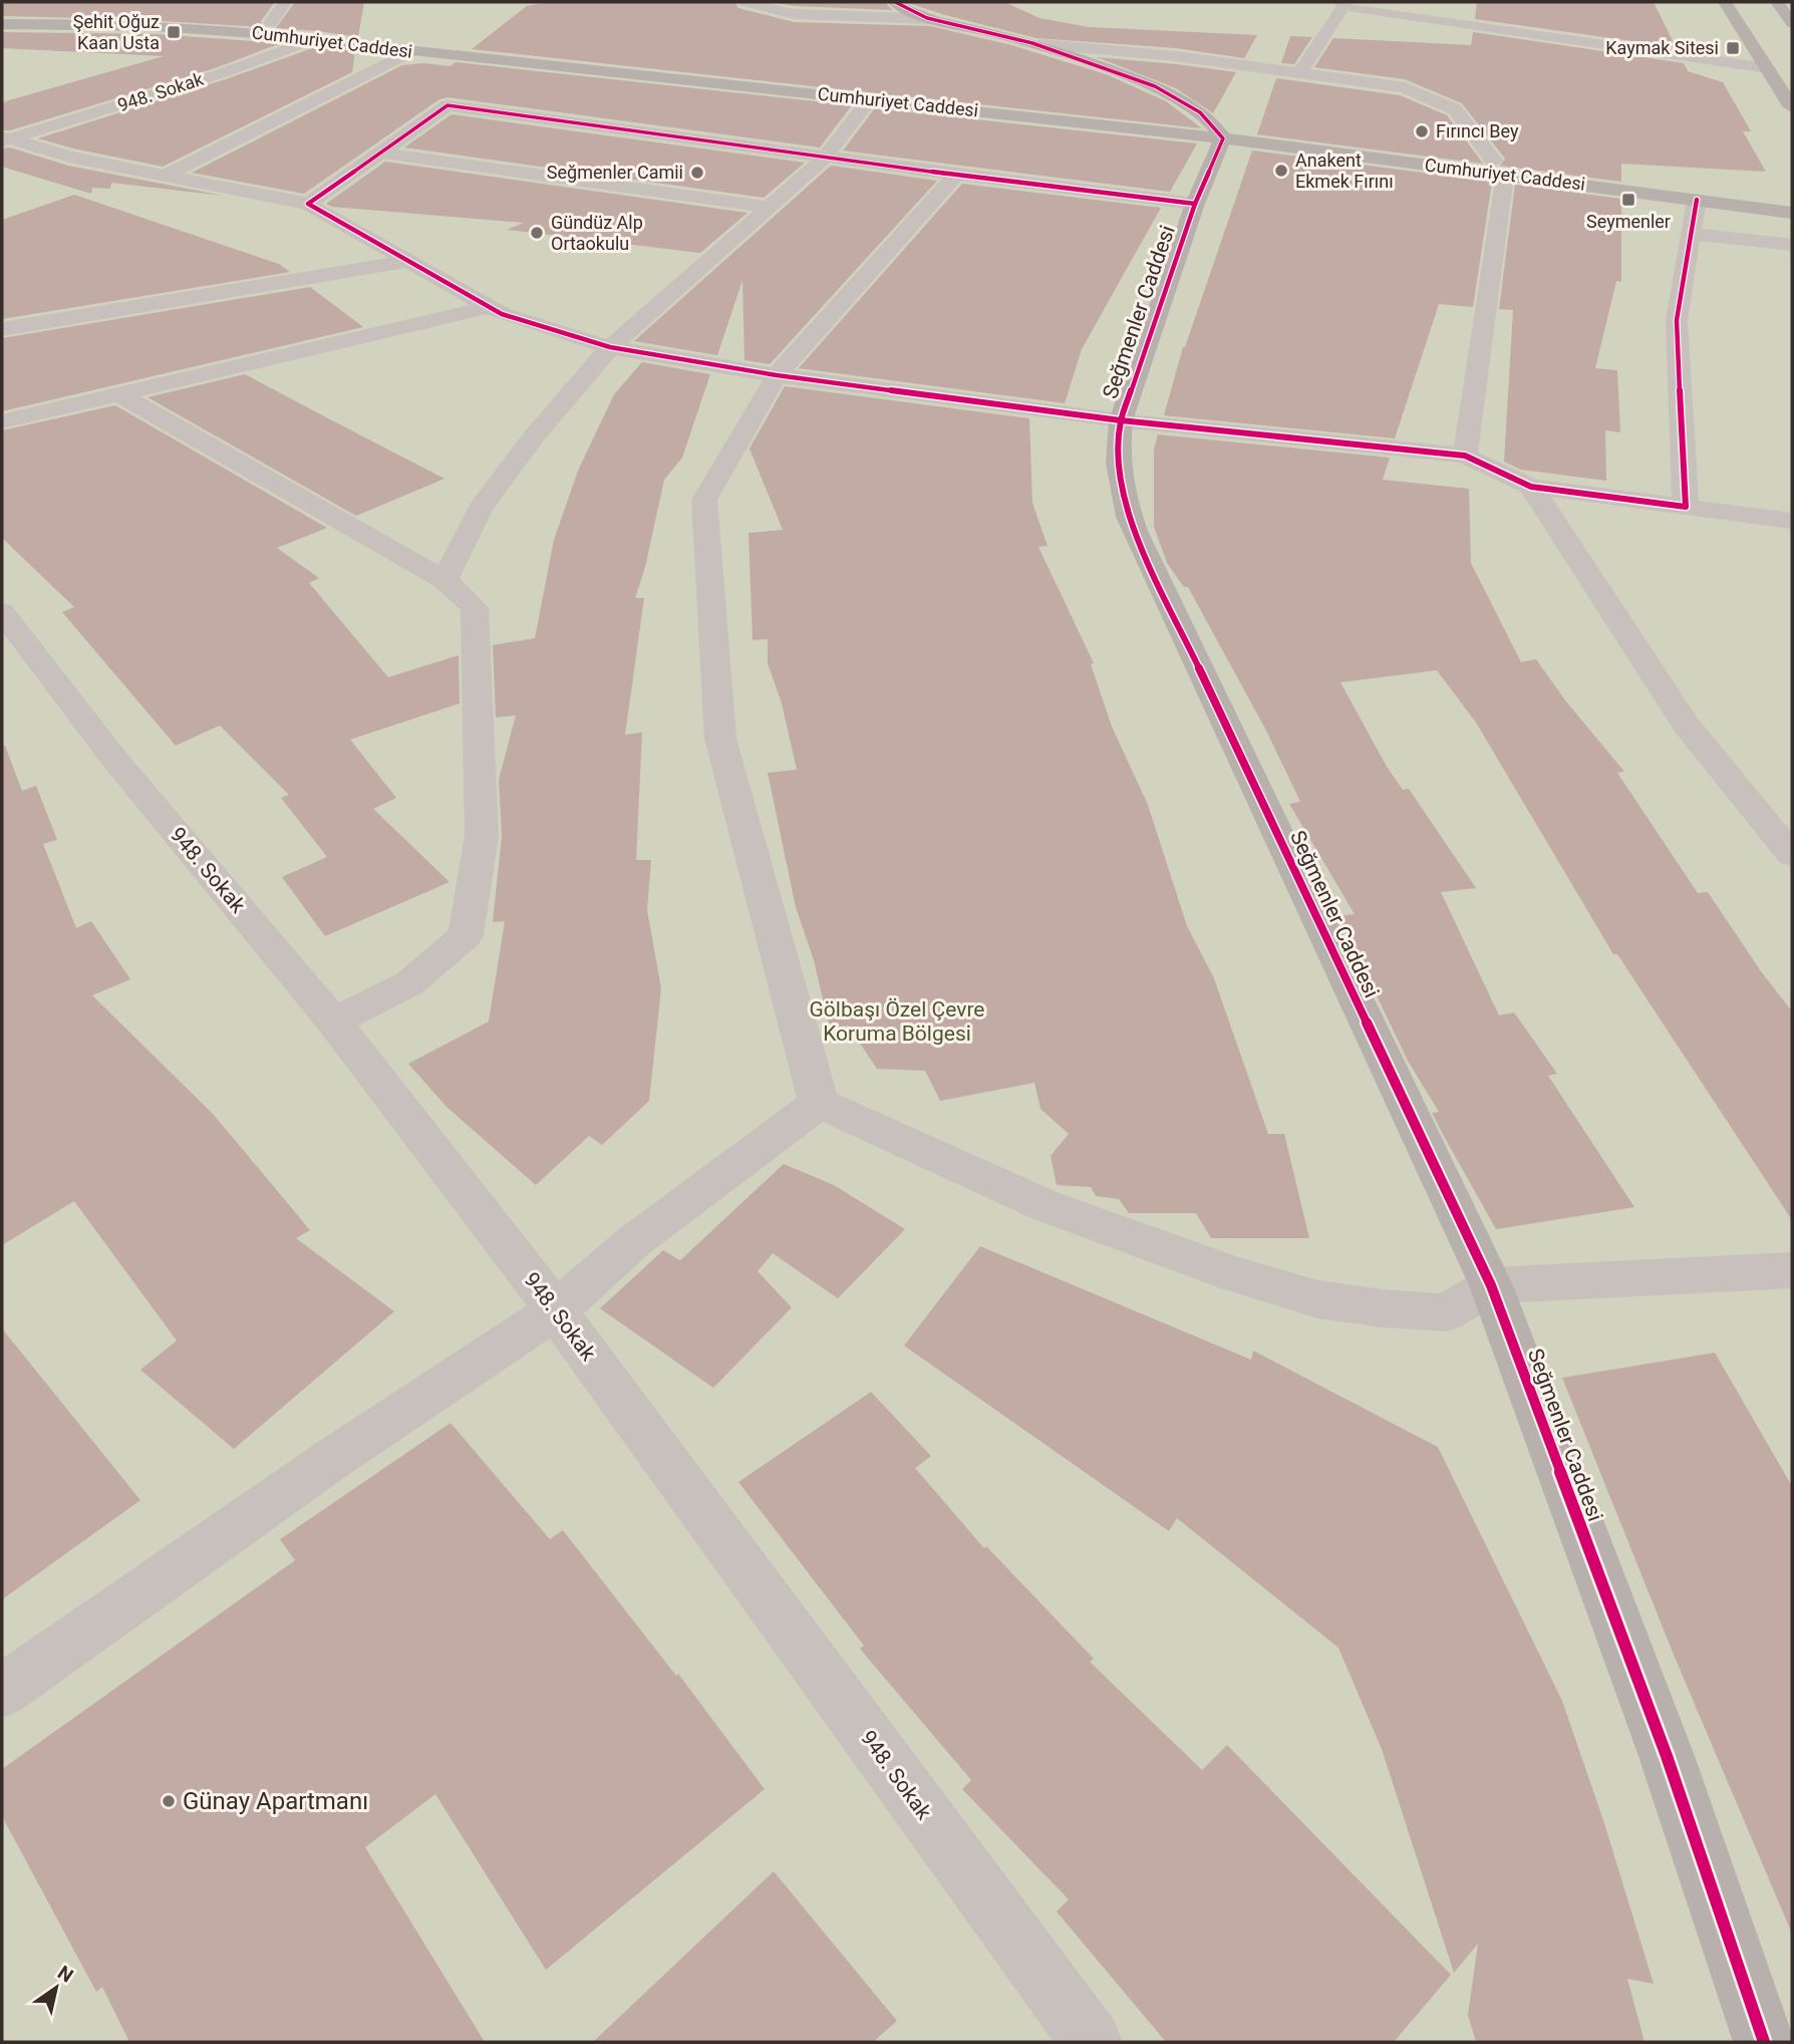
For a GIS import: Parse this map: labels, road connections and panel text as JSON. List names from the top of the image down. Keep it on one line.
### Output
{"streets":{"main road":["Cumhuriyet Caddesi","Seğmenler Caddesi"],"street":["948. Sokak"]},"crossings":[["Cumhuriyet Caddesi","948. Sokak"],["Cumhuriyet Caddesi","Seğmenler Caddesi"]],"parks":["Gölbaşı Özel Çevre Koruma Bölgesi"],"places":{"transit":["Şehit Oğuz Kaan Usta","Kaymak Sitesi","Seymenler"],"other":["Fırıncı Bey","Anakent Ekmek Fırını","Seğmenler Camii","Gündüz Alp Ortaokulu","Günay Apartmanı"]},"north":"top right"}
